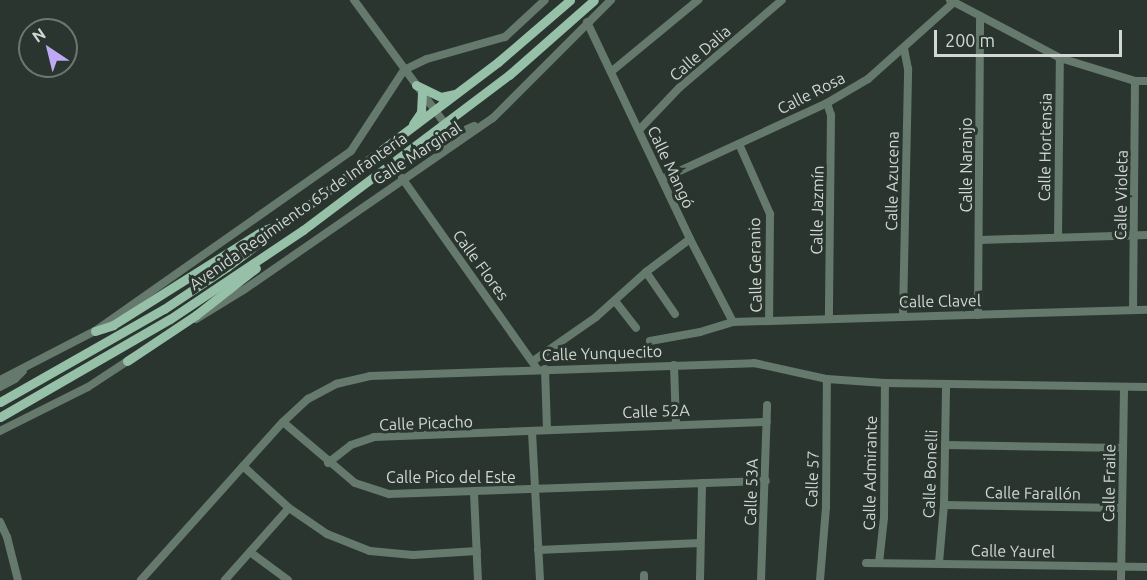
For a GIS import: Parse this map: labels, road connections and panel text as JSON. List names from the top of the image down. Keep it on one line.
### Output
{"streets":{"main road":["Avenida Regimiento 65 de Infantería"],"street":["Calle Dalia","Calle Rosa","Calle Hortensia","Calle Marginal","Calle Naranjo","Calle Mangó","Calle Azucena","Calle Violeta","Calle Jazmín","Calle Flores","Calle Geranio","Calle Clavel","Calle Yunquecito","Calle 52A","Calle Picacho","Calle Admirante","Calle Bonelli","Calle Pico del Este","Calle 57","Calle Fraile","Calle 53A","Calle Farallón","Calle Yaurel"]},"crossings":[["Calle Dalia","Calle Mangó"],["Calle Rosa","Calle Mangó"],["Calle Rosa","Calle Azucena"],["Calle Rosa","Calle Jazmín"],["Calle Rosa","Calle Geranio"],["Calle Marginal","Calle Mangó"],["Calle Marginal","Calle Flores"],["Calle Naranjo","Calle Clavel"],["Calle Mangó","Calle Clavel"],["Calle Azucena","Calle Clavel"],["Calle Violeta","Calle Clavel"],["Calle Jazmín","Calle Clavel"],["Calle Flores","Calle Yunquecito"],["Calle Geranio","Calle Clavel"],["Calle Yunquecito","Calle Admirante"],["Calle Yunquecito","Calle Bonelli"],["Calle Yunquecito","Calle Pico del Este"],["Calle Yunquecito","Calle 57"],["Calle Yunquecito","Calle Fraile"],["Calle 52A","Calle Picacho"],["Calle 52A","Calle 53A"],["Calle Picacho","Calle Pico del Este"],["Calle Admirante","Calle Yaurel"],["Calle Bonelli","Calle Farallón"],["Calle Bonelli","Calle Yaurel"],["Calle Pico del Este","Calle 53A"],["Calle Fraile","Calle Farallón"],["Calle Fraile","Calle Yaurel"]],"scale_bar":"200 m","north":"top left"}
